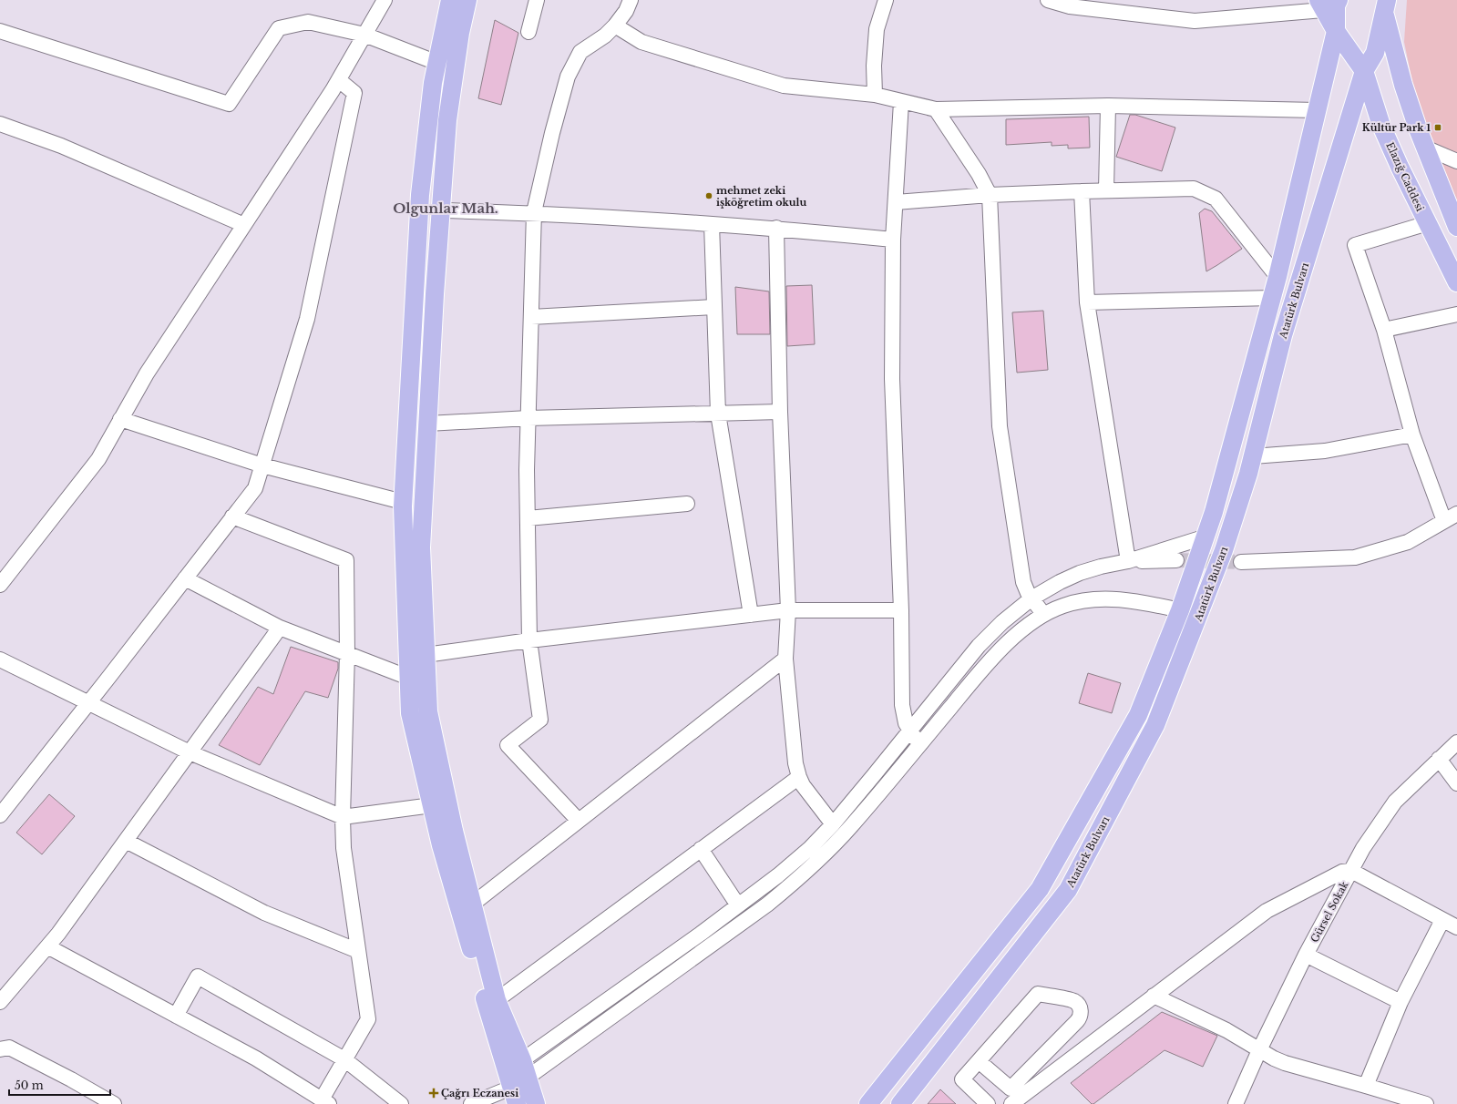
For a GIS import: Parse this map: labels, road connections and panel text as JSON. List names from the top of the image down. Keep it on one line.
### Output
{"streets":{"main road":["Elazığ Caddesi","Atatürk Bulvarı"],"street":["Gürsel Sokak"]},"crossings":[["Elazığ Caddesi","Atatürk Bulvarı"]],"districts":["Olgunlar Mah."],"places":{"transit":["Kültür Park 1"],"other":["mehmet zeki işköğretim okulu"],"health":["Çağrı Eczanesi"]},"scale_bar":"50 m"}
